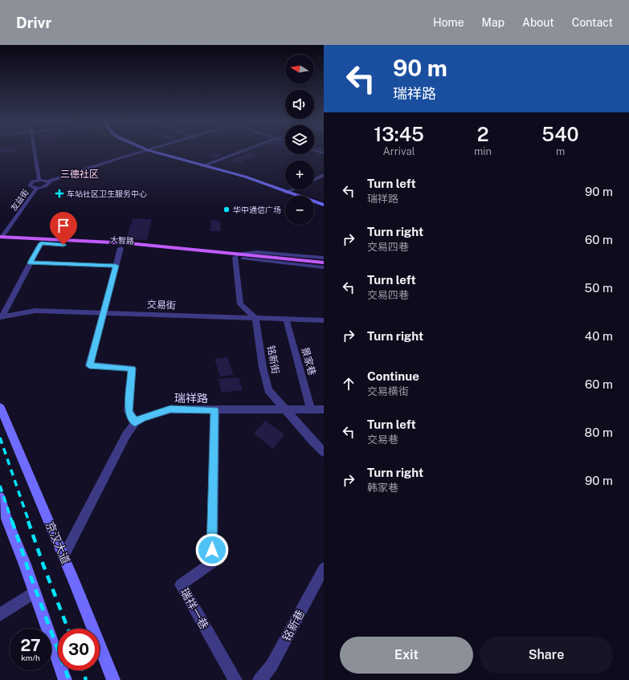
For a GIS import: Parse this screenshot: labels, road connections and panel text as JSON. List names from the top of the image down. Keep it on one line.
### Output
{"streets":{"main road":["大智路","京汉大道"],"street":["友益街","交易街","铭新街","景家巷","瑞祥路","瑞祥一巷","铭新巷"]},"crossings":[["友益街","大智路"],["交易街","铭新街"],["交易街","景家巷"],["铭新街","瑞祥路"],["景家巷","瑞祥路"],["瑞祥路","瑞祥一巷"]],"districts":["三德社区"],"places":{"health":["车站社区卫生服务中心"],"other":["华中通信广场"]},"north":"left","page":{"header":"Drivr","nav":["Home","Map","About","Contact"],"turn":["90 m","瑞祥路"],"map_buttons":["+","−"],"eta":["13:45","Arrival","2","min","540","m"],"list":[{"name":"Turn left","note":"瑞祥路","value":"90 m"},{"name":"Turn right","note":"交易四巷","value":"60 m"},{"name":"Turn left","note":"交易四巷","value":"50 m"},{"name":"Turn right","value":"40 m"},{"name":"Continue","note":"交易横街","value":"60 m"},{"name":"Turn left","note":"交易巷","value":"80 m"},{"name":"Turn right","note":"韩家巷","value":"90 m"}],"speed":"27 km/h","limit":"30","buttons":["Exit","Share"]}}
